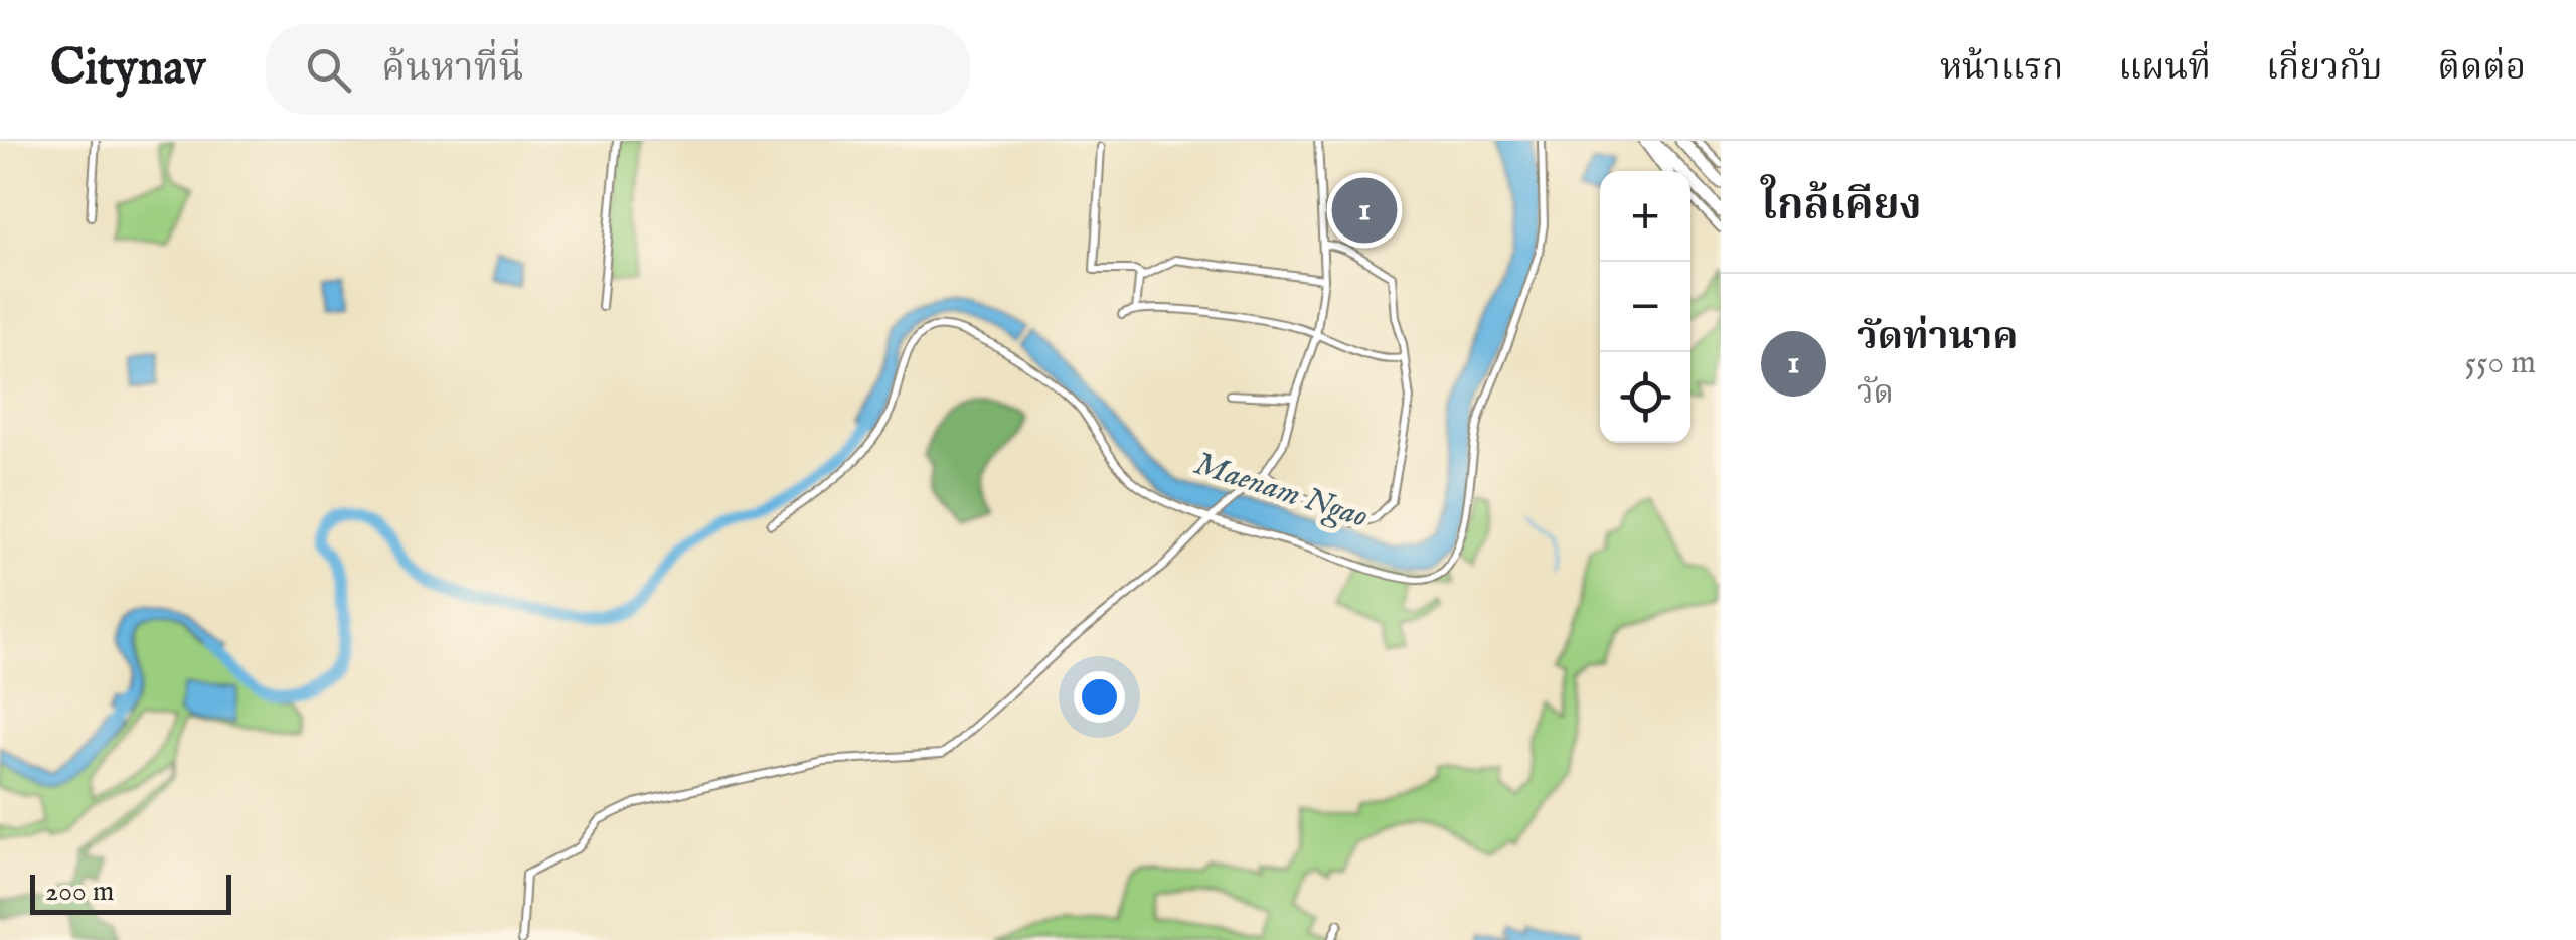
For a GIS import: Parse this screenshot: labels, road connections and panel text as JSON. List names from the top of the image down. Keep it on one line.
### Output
{"water":["Maenam Ngao"],"scale_bar":"200 m","page":{"header":"Citynav","search":"ค้นหาที่นี่","nav":["หน้าแรก","แผนที่","เกี่ยวกับ","ติดต่อ"],"heading":"ใกล้เคียง","map_buttons":["+","−"],"pins":"1","list":[{"mark":"1","name":"วัดท่านาค","note":"วัด","value":"550 m"}],"scale":"200 m"}}
